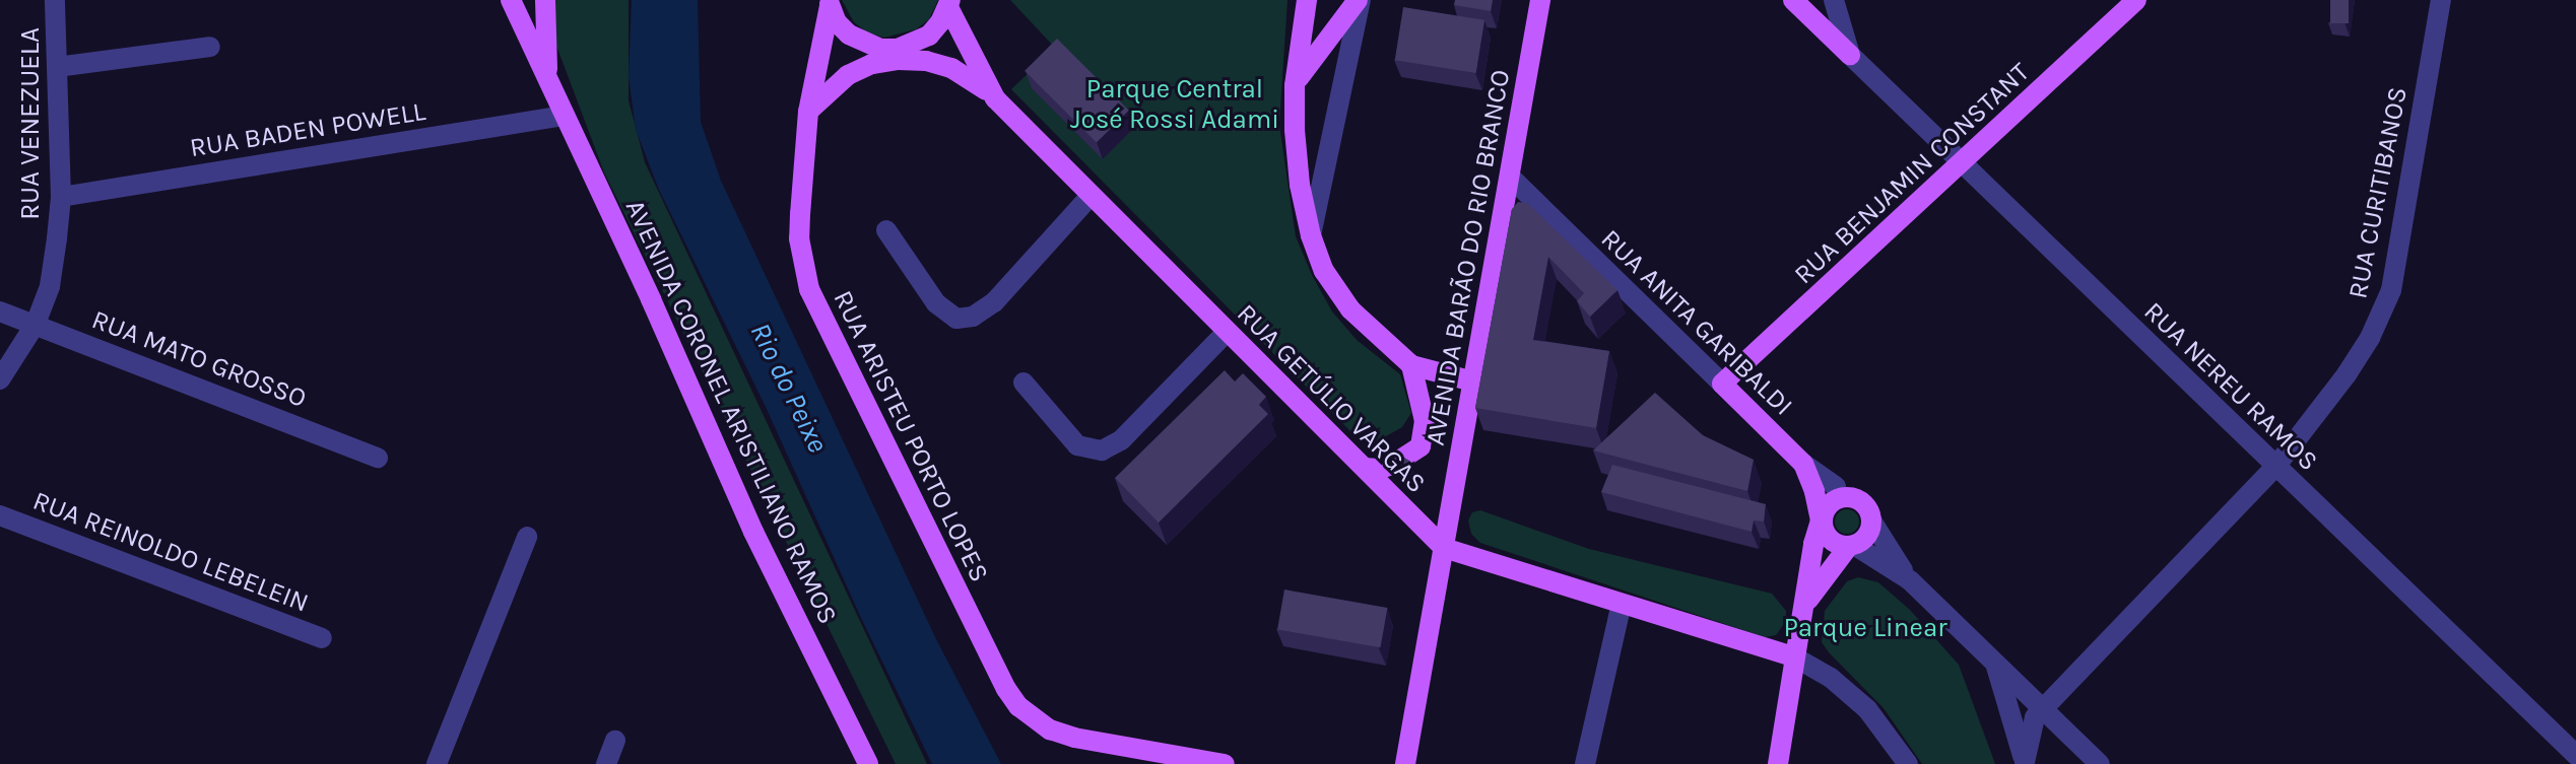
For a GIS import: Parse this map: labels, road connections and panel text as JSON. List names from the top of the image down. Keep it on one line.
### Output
{"streets":{"main road":["RUA BENJAMIN CONSTANT","AVENIDA BARÃO DO RIO BRANCO","RUA ANITA GARIBALDI","RUA GETÚLIO VARGAS","AVENIDA CORONEL ARISTILIANO RAMOS","RUA ARISTEU PORTO LOPES"],"street":["RUA VENEZUELA","RUA BADEN POWELL","RUA CURITIBANOS","RUA MATO GROSSO","RUA NEREU RAMOS","RUA REINOLDO LEBELEIN"]},"crossings":[["RUA VENEZUELA","RUA BADEN POWELL"],["RUA VENEZUELA","RUA MATO GROSSO"],["RUA BADEN POWELL","AVENIDA CORONEL ARISTILIANO RAMOS"],["RUA BENJAMIN CONSTANT","RUA ANITA GARIBALDI"],["RUA BENJAMIN CONSTANT","RUA NEREU RAMOS"],["RUA CURITIBANOS","RUA NEREU RAMOS"],["AVENIDA BARÃO DO RIO BRANCO","RUA ANITA GARIBALDI"],["AVENIDA BARÃO DO RIO BRANCO","RUA GETÚLIO VARGAS"]],"water":["Rio do Peixe"],"parks":["Parque Central José Rossi Adami","Parque Linear"]}
